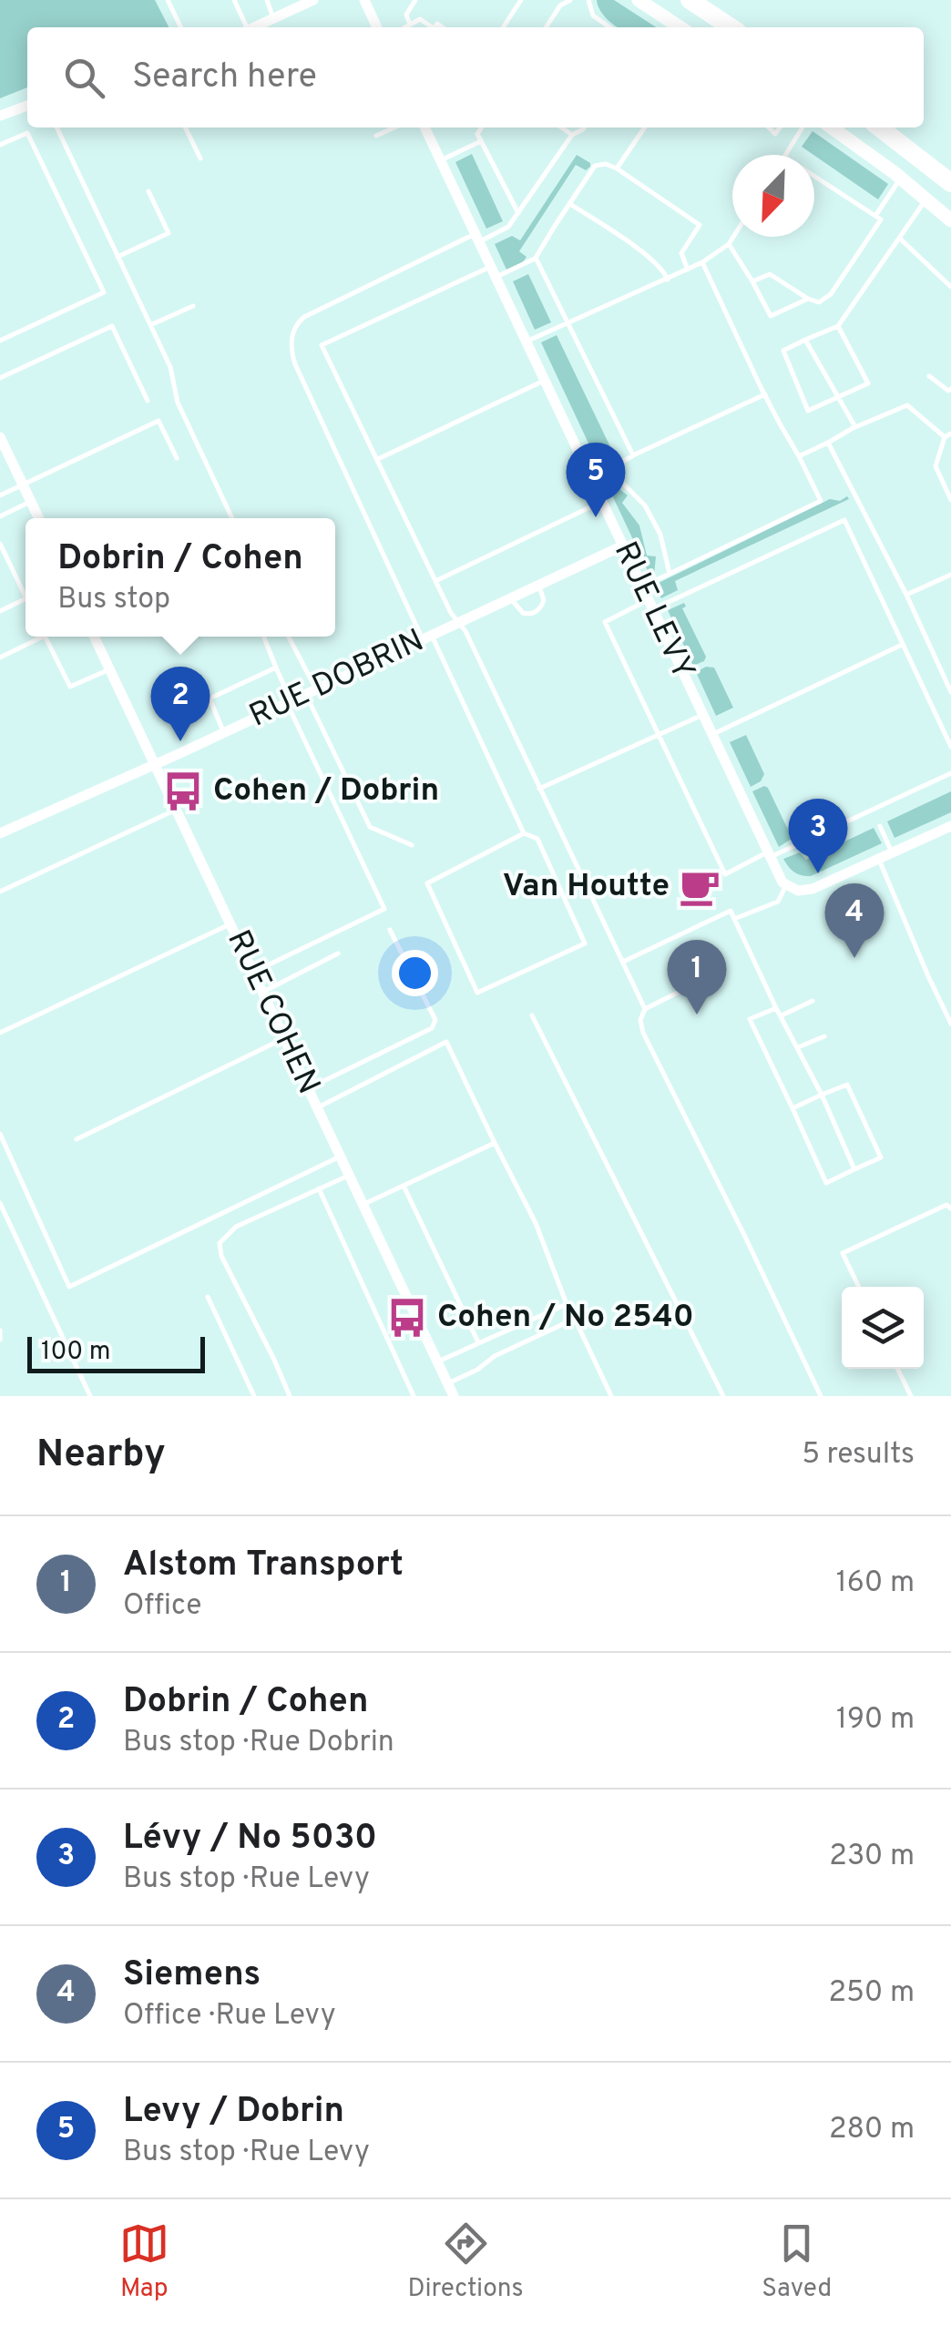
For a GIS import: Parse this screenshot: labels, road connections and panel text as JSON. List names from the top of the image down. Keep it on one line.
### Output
{"streets":{"street":["RUE LEVY","RUE DOBRIN","RUE COHEN"]},"crossings":[["RUE LEVY","RUE DOBRIN"],["RUE DOBRIN","RUE COHEN"]],"places":{"bus stop":["Cohen / Dobrin","Cohen / No 2540"],"cafe":["Van Houtte"]},"scale_bar":"100 m","north":"bottom left","page":{"search":"Search here","pins":["5","2","3","4","1"],"popup":["Dobrin / Cohen","Bus stop"],"scale":"100 m","heading":["Nearby","5 results"],"list":[{"mark":"1","name":"Alstom Transport","note":"Office","value":"160 m"},{"mark":"2","name":"Dobrin / Cohen","note":"Bus stop · Rue Dobrin","value":"190 m"},{"mark":"3","name":"Lévy / No 5030","note":"Bus stop · Rue Levy","value":"230 m"},{"mark":"4","name":"Siemens","note":"Office · Rue Levy","value":"250 m"},{"mark":"5","name":"Levy / Dobrin","note":"Bus stop · Rue Levy","value":"280 m"}],"nav":["Map","Directions","Saved"]}}
